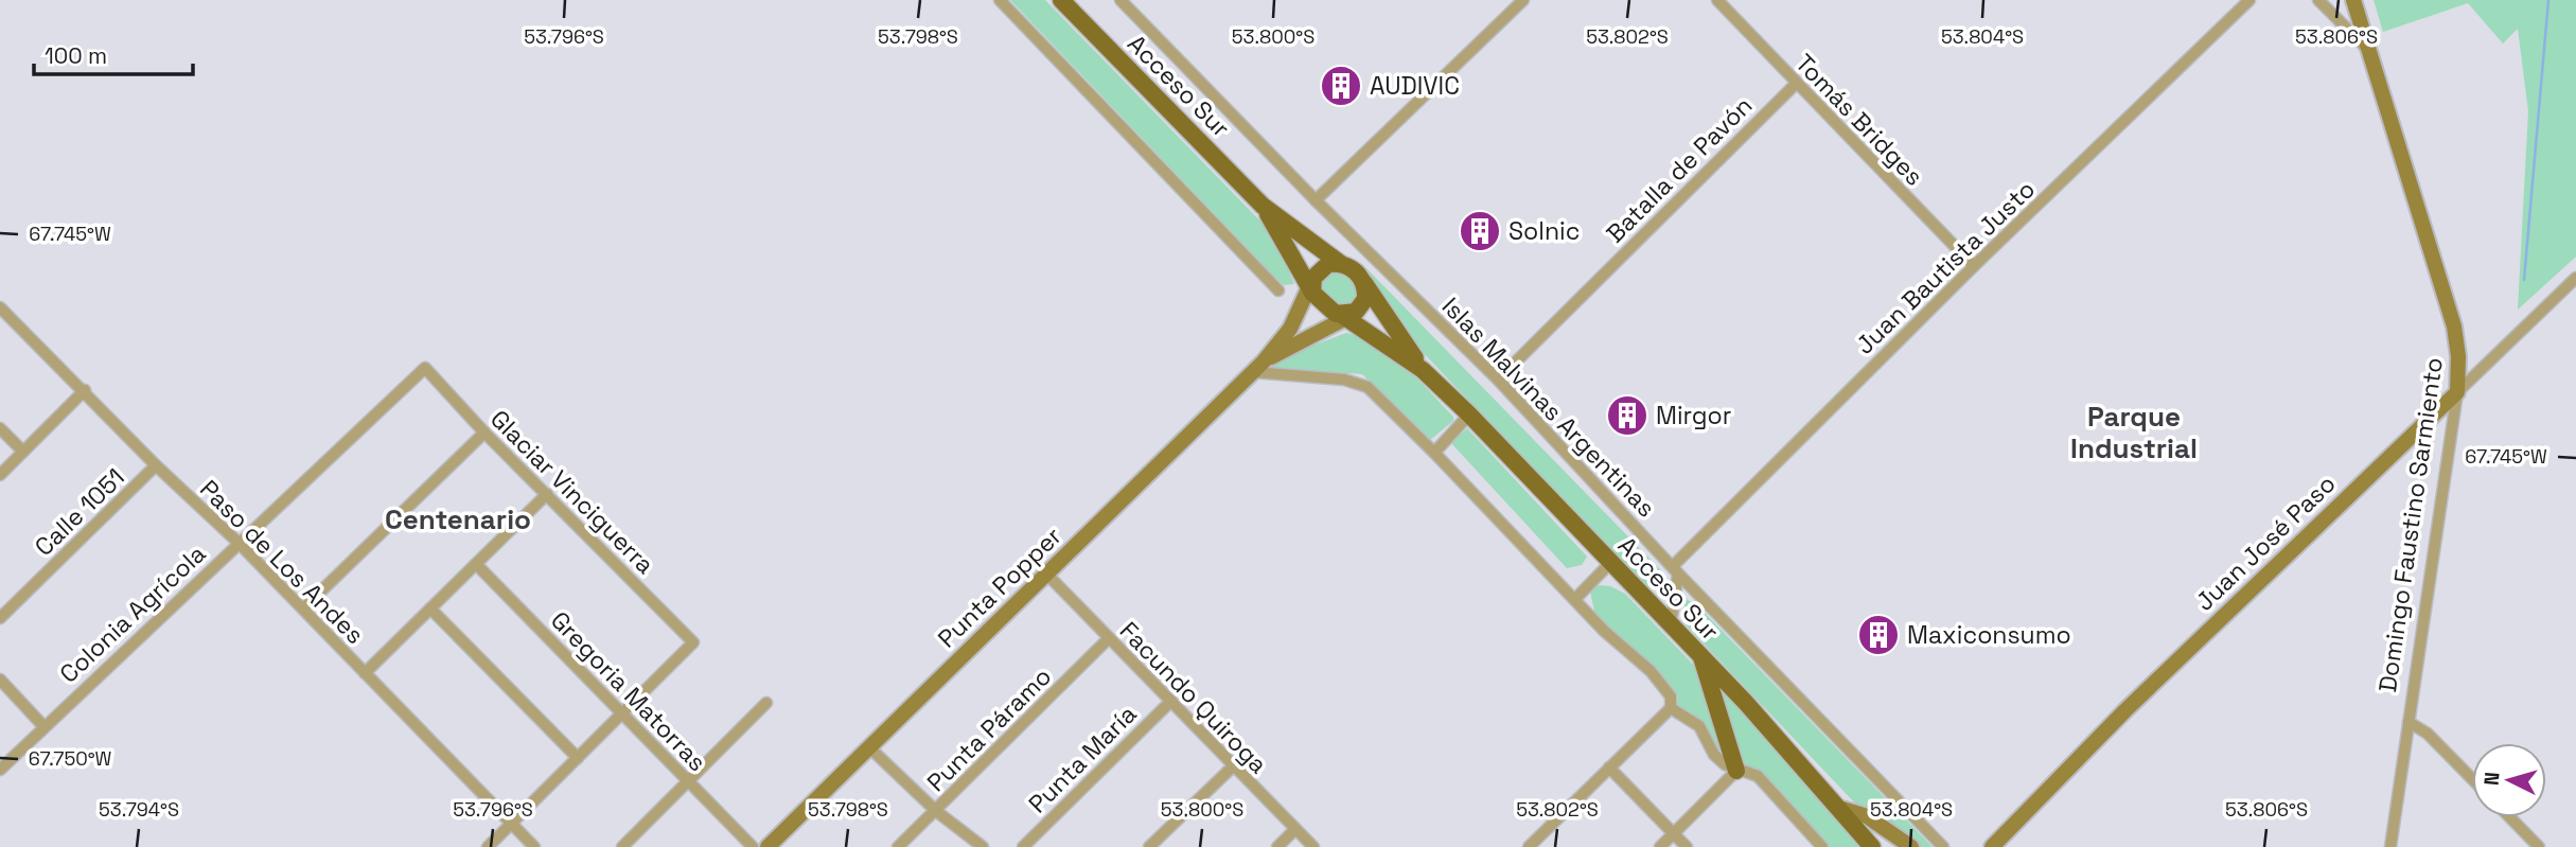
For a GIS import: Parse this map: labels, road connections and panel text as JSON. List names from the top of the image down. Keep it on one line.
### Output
{"streets":{"main road":["Acceso Sur"],"street":["Tomás Bridges","Batalla de Pavón","Juan Bautista Justo","Islas Malvinas Argentinas","Glaciar Vinciguerra","Calle 1051","Domingo Faustino Sarmiento","Juan José Paso","Paso de Los Andes","Punta Popper","Colonia Agrícola","Gregoria Matorras","Facundo Quiroga","Punta Páramo","Punta María"]},"crossings":[["Acceso Sur","Punta Popper"],["Tomás Bridges","Batalla de Pavón"],["Tomás Bridges","Juan Bautista Justo"],["Batalla de Pavón","Islas Malvinas Argentinas"],["Juan Bautista Justo","Islas Malvinas Argentinas"],["Glaciar Vinciguerra","Colonia Agrícola"],["Glaciar Vinciguerra","Gregoria Matorras"],["Calle 1051","Paso de Los Andes"],["Domingo Faustino Sarmiento","Juan José Paso"],["Paso de Los Andes","Colonia Agrícola"],["Punta Popper","Facundo Quiroga"],["Facundo Quiroga","Punta Páramo"],["Facundo Quiroga","Punta María"]],"districts":["Parque Industrial","Centenario"],"places":{"building":["AUDIVIC","Solnic","Mirgor","Maxiconsumo"]},"scale_bar":"100 m","north":"left","coordinates":["53.796°S","53.798°S","53.800°S","53.802°S","53.804°S","53.806°S","67.745°W","67.750°W","53.794°S"]}
